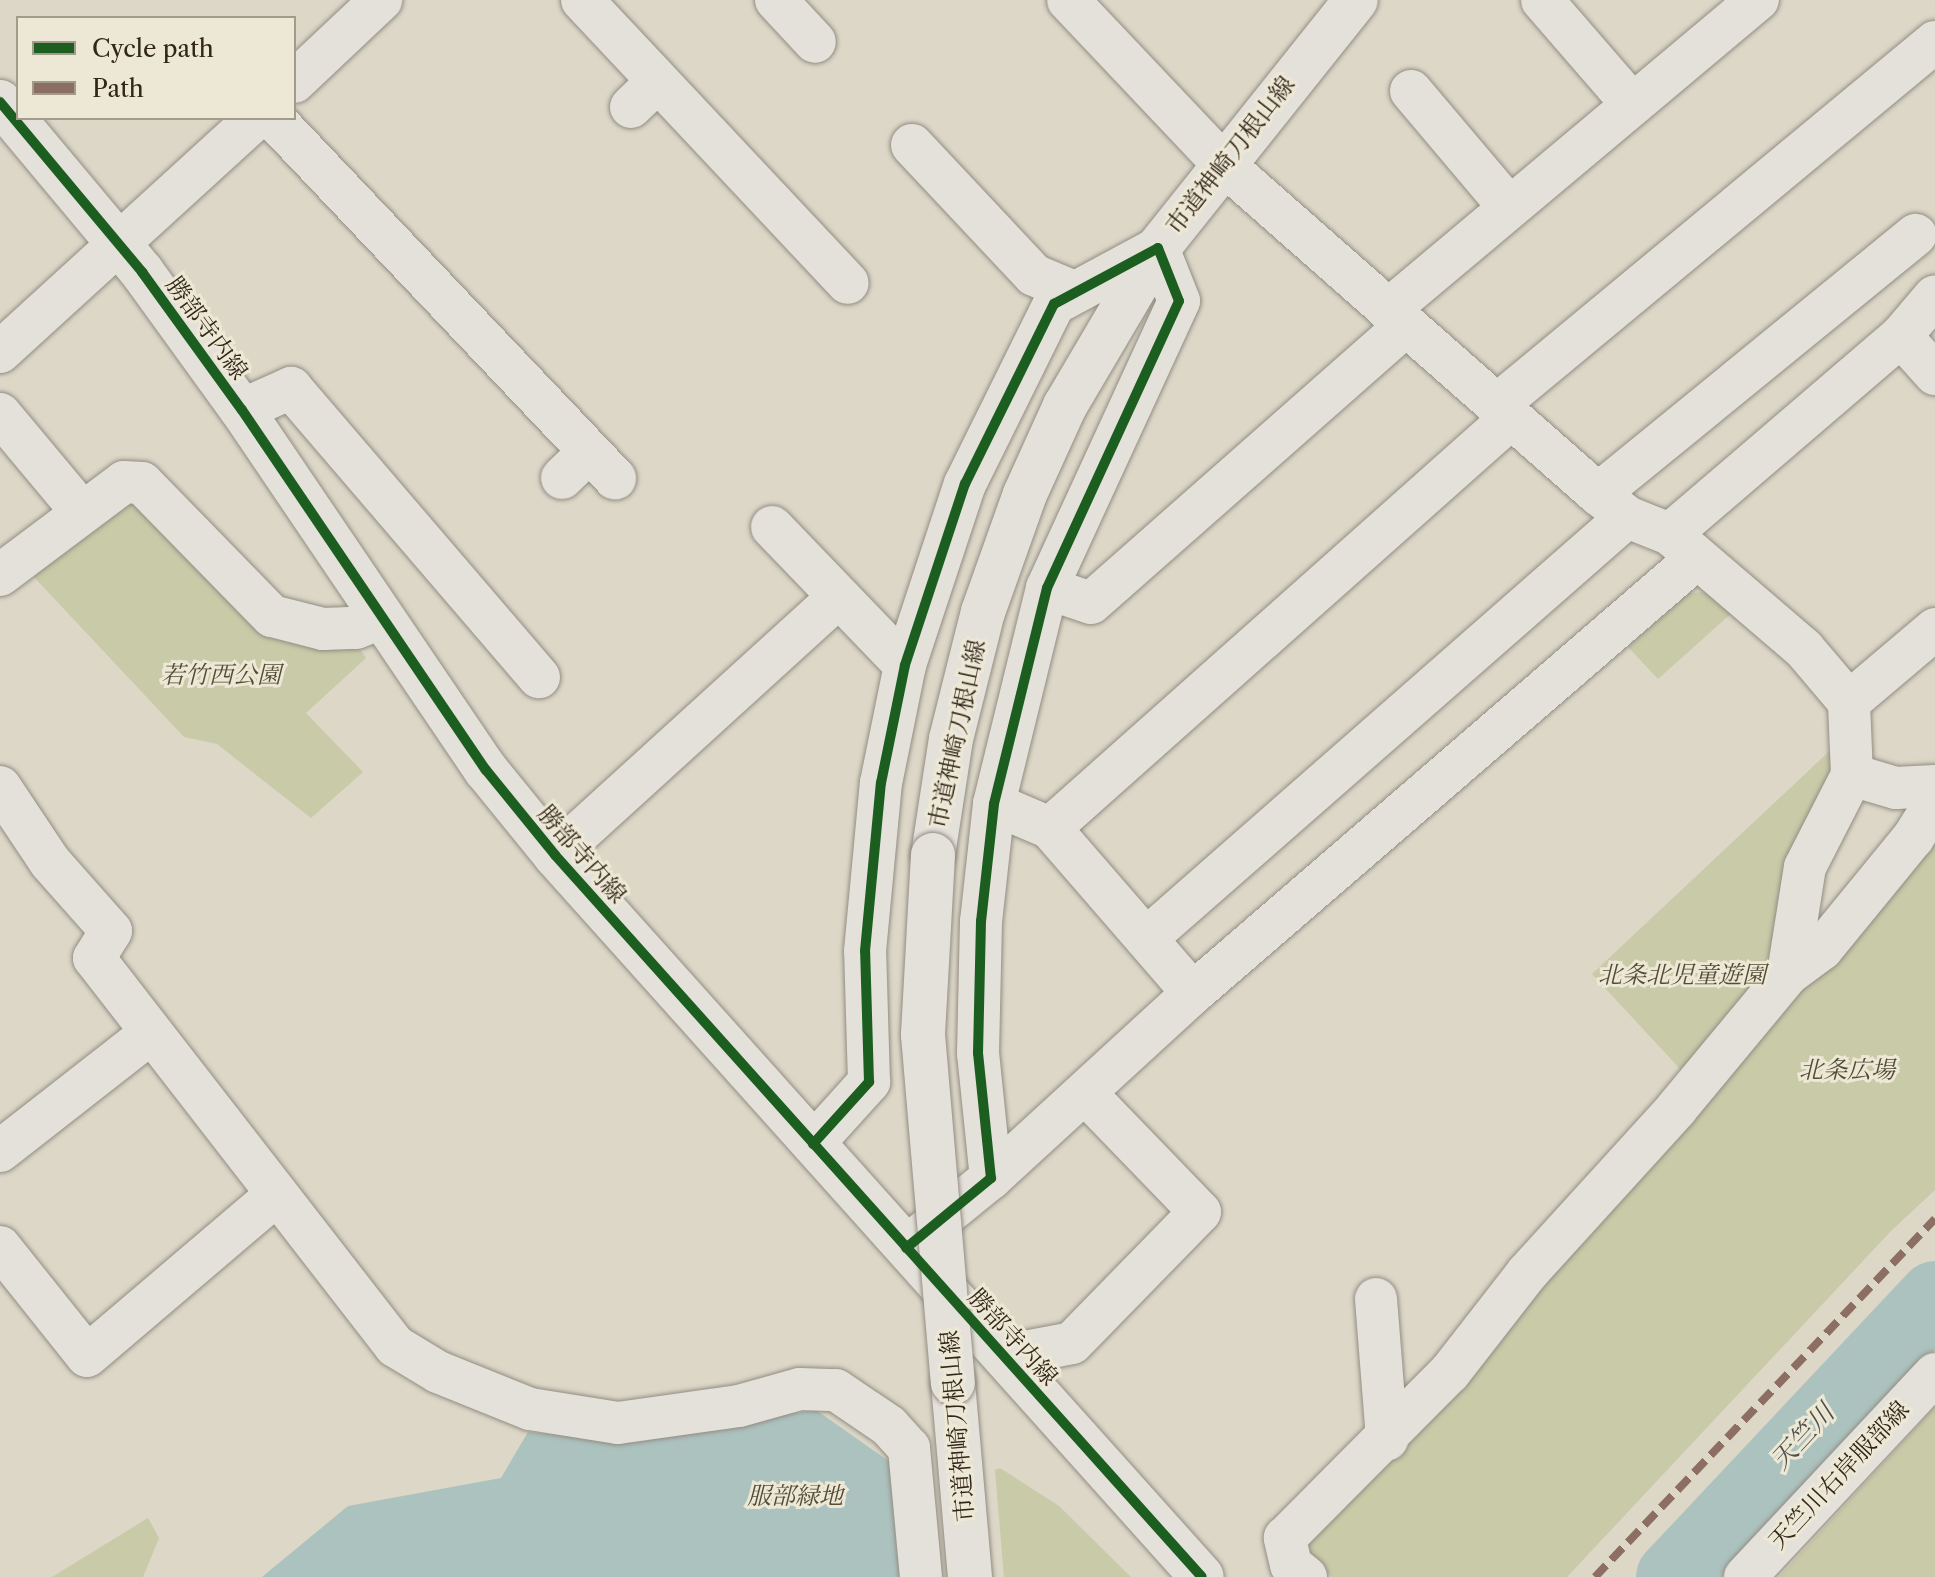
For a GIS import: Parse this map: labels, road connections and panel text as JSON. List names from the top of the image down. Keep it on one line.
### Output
{"streets":{"street":["市道神崎刀根山線","勝部寺内線","天竺川右岸服部線"]},"water":["天竺川"],"parks":["若竹西公園","北条北児童遊園","北条広場","服部緑地"],"legend":["Cycle path","Path"]}
